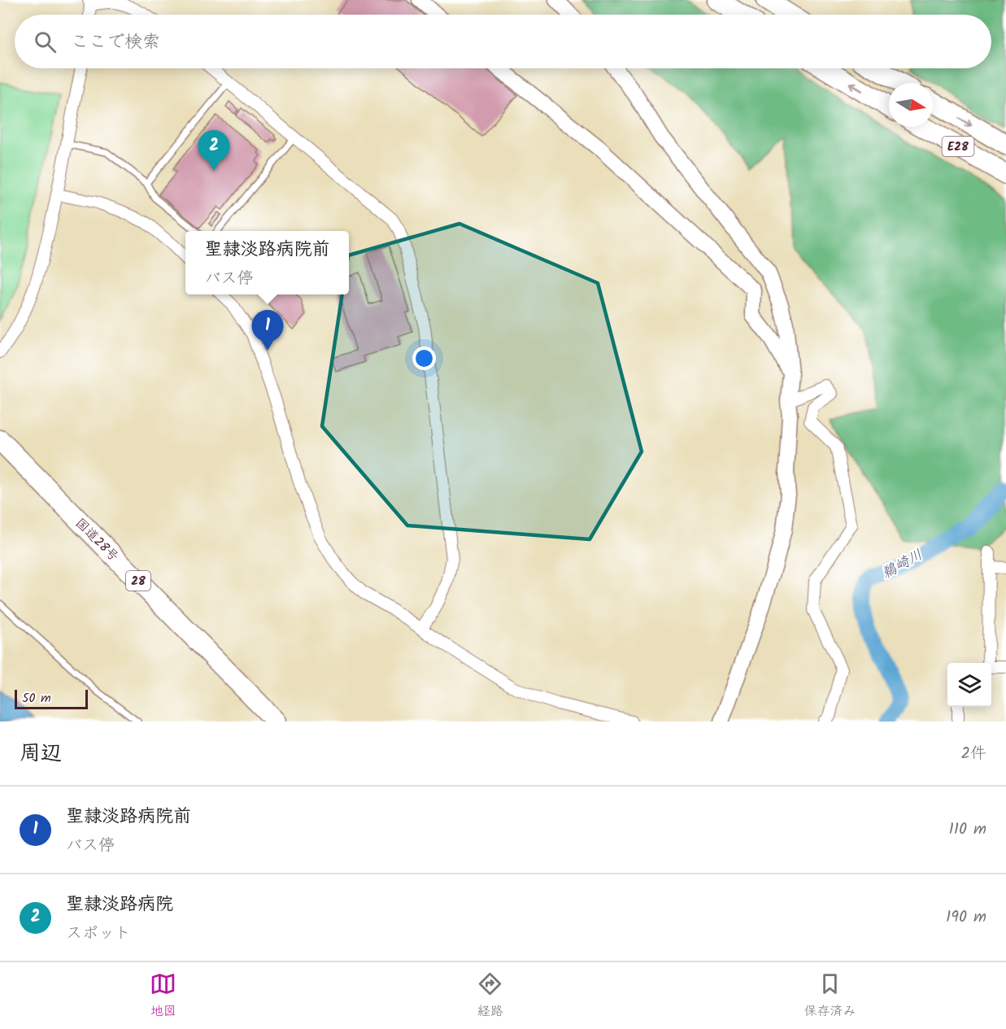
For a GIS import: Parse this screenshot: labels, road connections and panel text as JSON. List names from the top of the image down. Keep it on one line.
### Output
{"streets":{"highway":["E28","国道28号","28"]},"water":["鵜崎川"],"scale_bar":"50 m","north":"right","page":{"search":"ここで検索","pins":["2","1"],"popup":["聖隷淡路病院前","バス停"],"scale":"50 m","heading":["周辺","2件"],"list":[{"mark":"1","name":"聖隷淡路病院前","note":"バス停","value":"110 m"},{"mark":"2","name":"聖隷淡路病院","note":"スポット","value":"190 m"}],"nav":["地図","経路","保存済み"]}}
